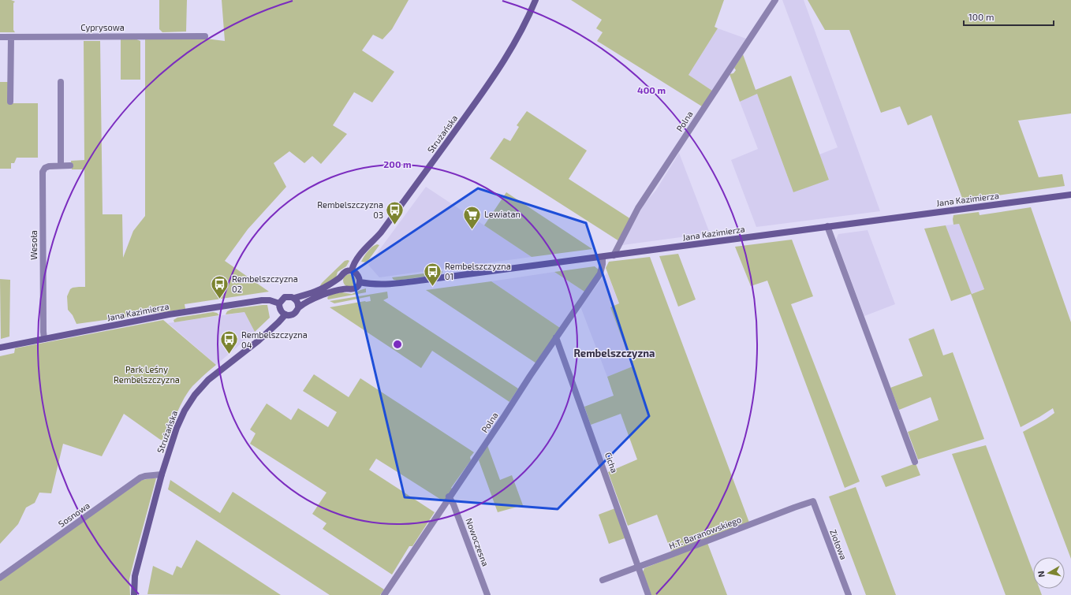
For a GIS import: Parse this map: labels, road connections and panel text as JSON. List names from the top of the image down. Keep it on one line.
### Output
{"streets":{"main road":["Strużańska","Jana Kazimierza"],"street":["Cyprysowa","Polna","Wesoła","Cicha","Sosnowa","H.T. Baranowskiego","Nowoczesna","Ziołowa"]},"crossings":[["Polna","Jana Kazimierza"],["Polna","Cicha"],["Polna","Nowoczesna"],["Strużańska","Jana Kazimierza"],["Strużańska","Sosnowa"],["Jana Kazimierza","Wesoła"],["Cicha","H.T. Baranowskiego"],["H.T. Baranowskiego","Ziołowa"]],"districts":["Rembelszczyzna"],"parks":["Park Leśny Rembelszczyzna"],"places":{"bus stop":["Rembelszczyzna 03","Rembelszczyzna 01","Rembelszczyzna 02","Rembelszczyzna 04"],"supermarket":["Lewiatan"]},"scale_bar":"100 m","north":"left","rings":["400 m","200 m"]}
